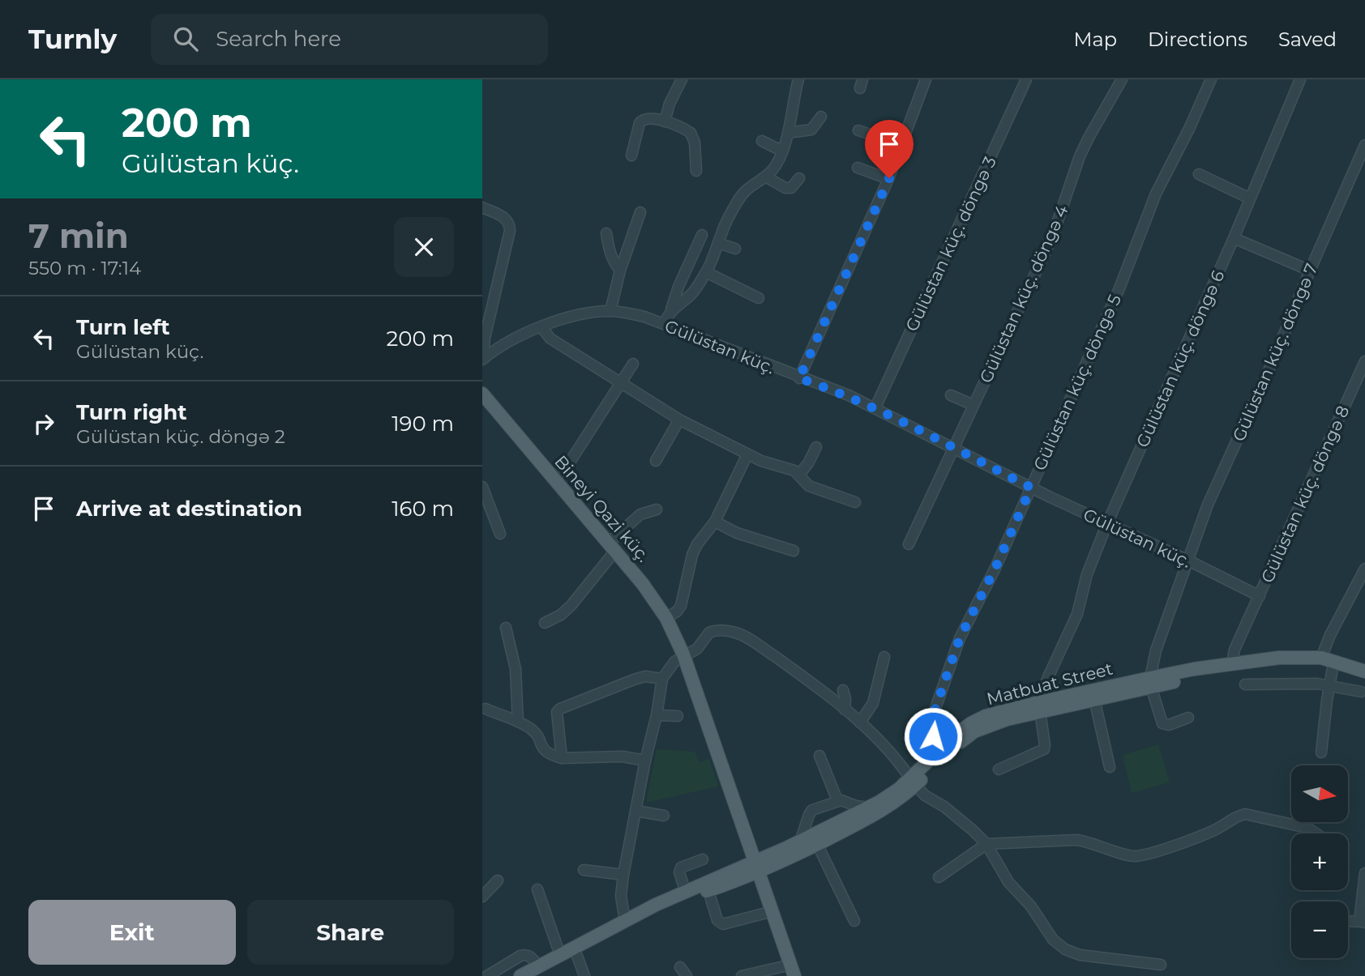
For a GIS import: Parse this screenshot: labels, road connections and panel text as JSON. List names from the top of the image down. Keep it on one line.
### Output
{"streets":{"main road":["Bineyi Qazi küç.","Matbuat Street"],"street":["Gülüstan küç. döngə 3","Gülüstan küç. döngə 4","Gülüstan küç.","Gülüstan küç. döngə 7","Gülüstan küç. döngə 6","Gülüstan küç. döngə 5","Gülüstan küç. döngə 8"]},"crossings":[["Gülüstan küç. döngə 3","Gülüstan küç."],["Gülüstan küç. döngə 4","Gülüstan küç."],["Gülüstan küç.","Gülüstan küç. döngə 7"],["Gülüstan küç.","Gülüstan küç. döngə 6"],["Gülüstan küç.","Gülüstan küç. döngə 5"],["Gülüstan küç.","Gülüstan küç. döngə 8"],["Gülüstan küç. döngə 7","Matbuat Street"],["Gülüstan küç. döngə 6","Matbuat Street"],["Gülüstan küç. döngə 5","Matbuat Street"],["Gülüstan küç. döngə 8","Matbuat Street"],["Bineyi Qazi küç.","Matbuat Street"]],"north":"right","page":{"header":"Turnly","search":"Search here","nav":["Map","Directions","Saved"],"turn":["200 m","Gülüstan küç."],"heading":["7 min","550 m · 17:14"],"list":[{"name":"Turn left","note":"Gülüstan küç.","value":"200 m"},{"name":"Turn right","note":"Gülüstan küç. döngə 2","value":"190 m"},{"name":"Arrive at destination","value":"160 m"}],"map_buttons":["+","−"],"buttons":["Exit","Share"]}}
